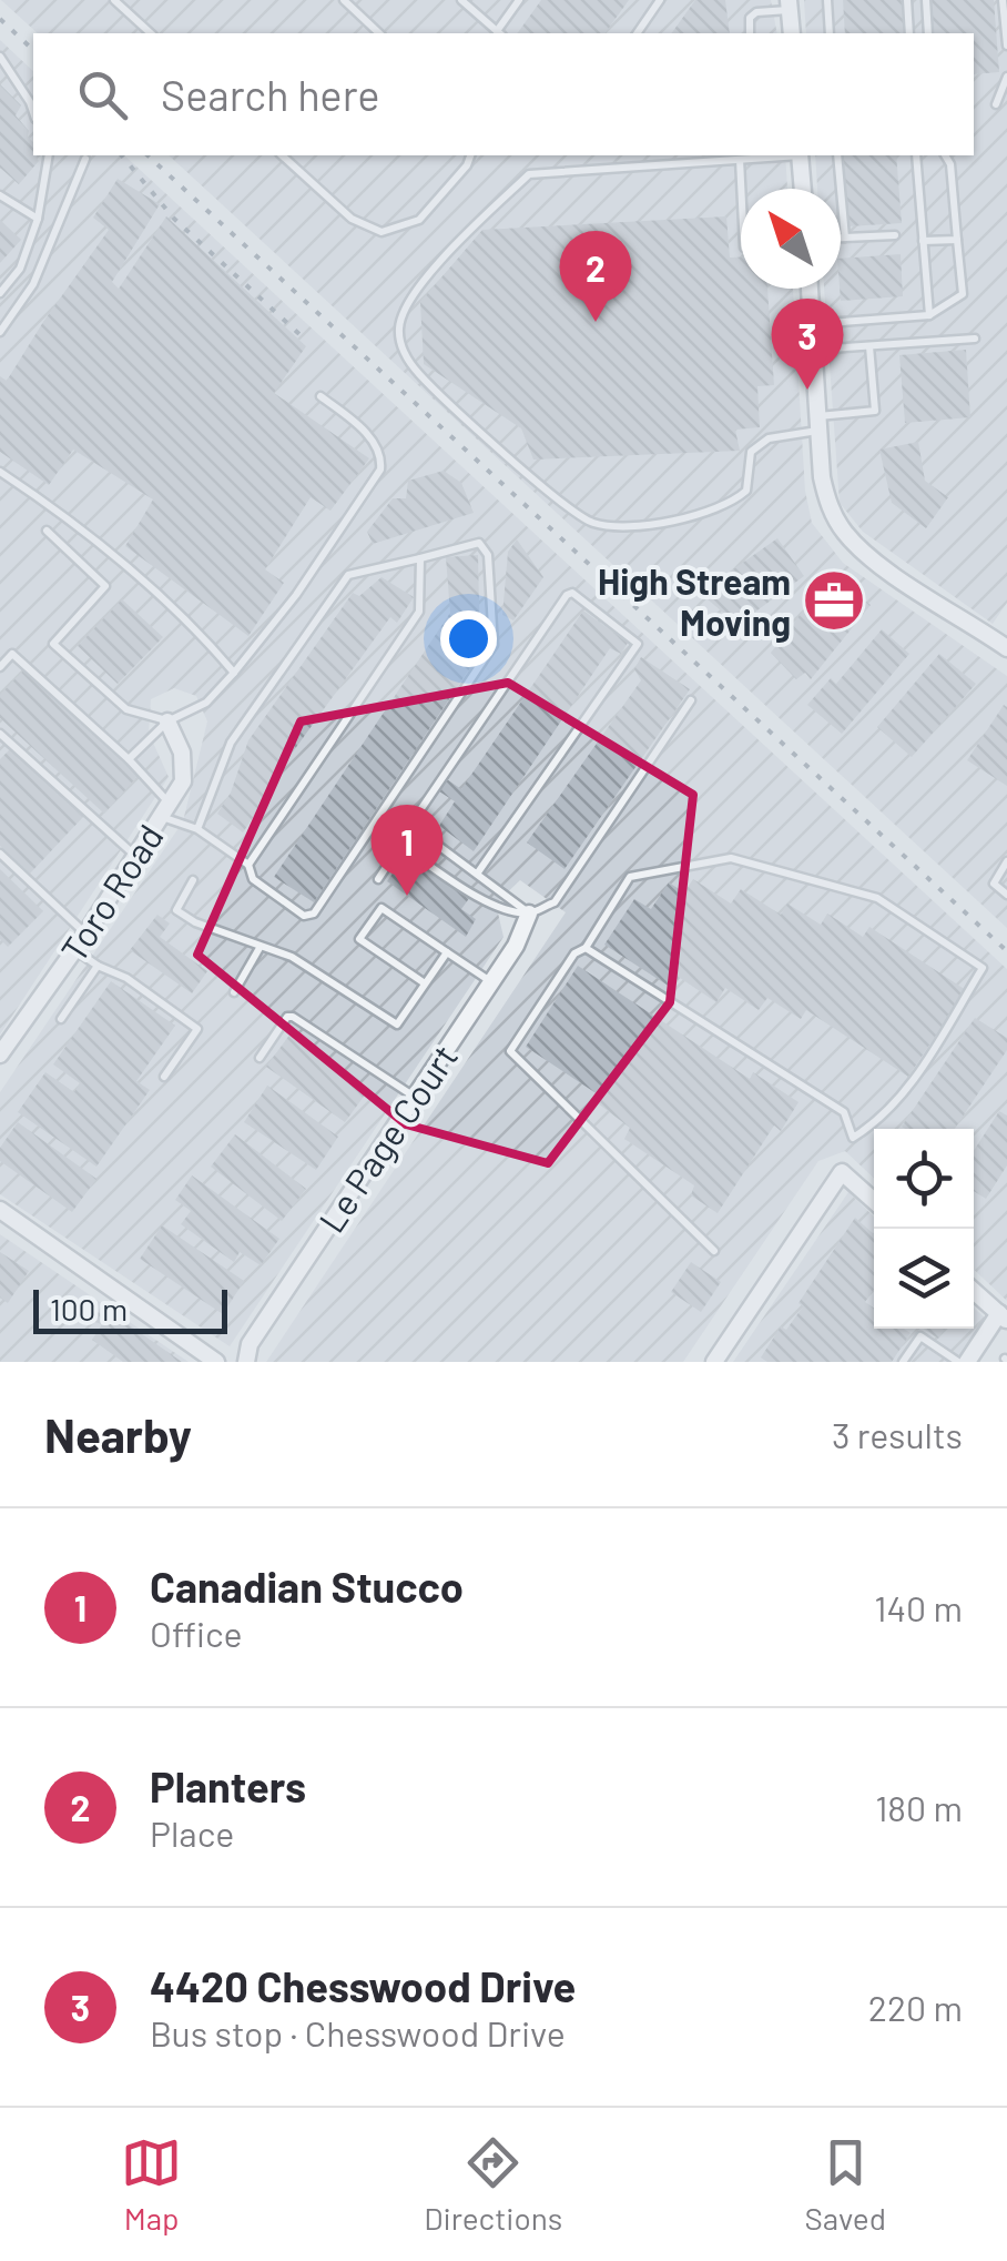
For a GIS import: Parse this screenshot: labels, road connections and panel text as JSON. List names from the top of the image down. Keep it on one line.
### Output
{"streets":{"street":["Toro Road","Le Page Court"]},"places":{"office":["High Stream Moving"]},"scale_bar":"100 m","north":"top left","page":{"search":"Search here","pins":["2","3","1"],"scale":"100 m","heading":["Nearby","3 results"],"list":[{"mark":"1","name":"Canadian Stucco","note":"Office","value":"140 m"},{"mark":"2","name":"Planters","note":"Place","value":"180 m"},{"mark":"3","name":"4420 Chesswood Drive","note":"Bus stop · Chesswood Drive","value":"220 m"}],"nav":["Map","Directions","Saved"]}}
